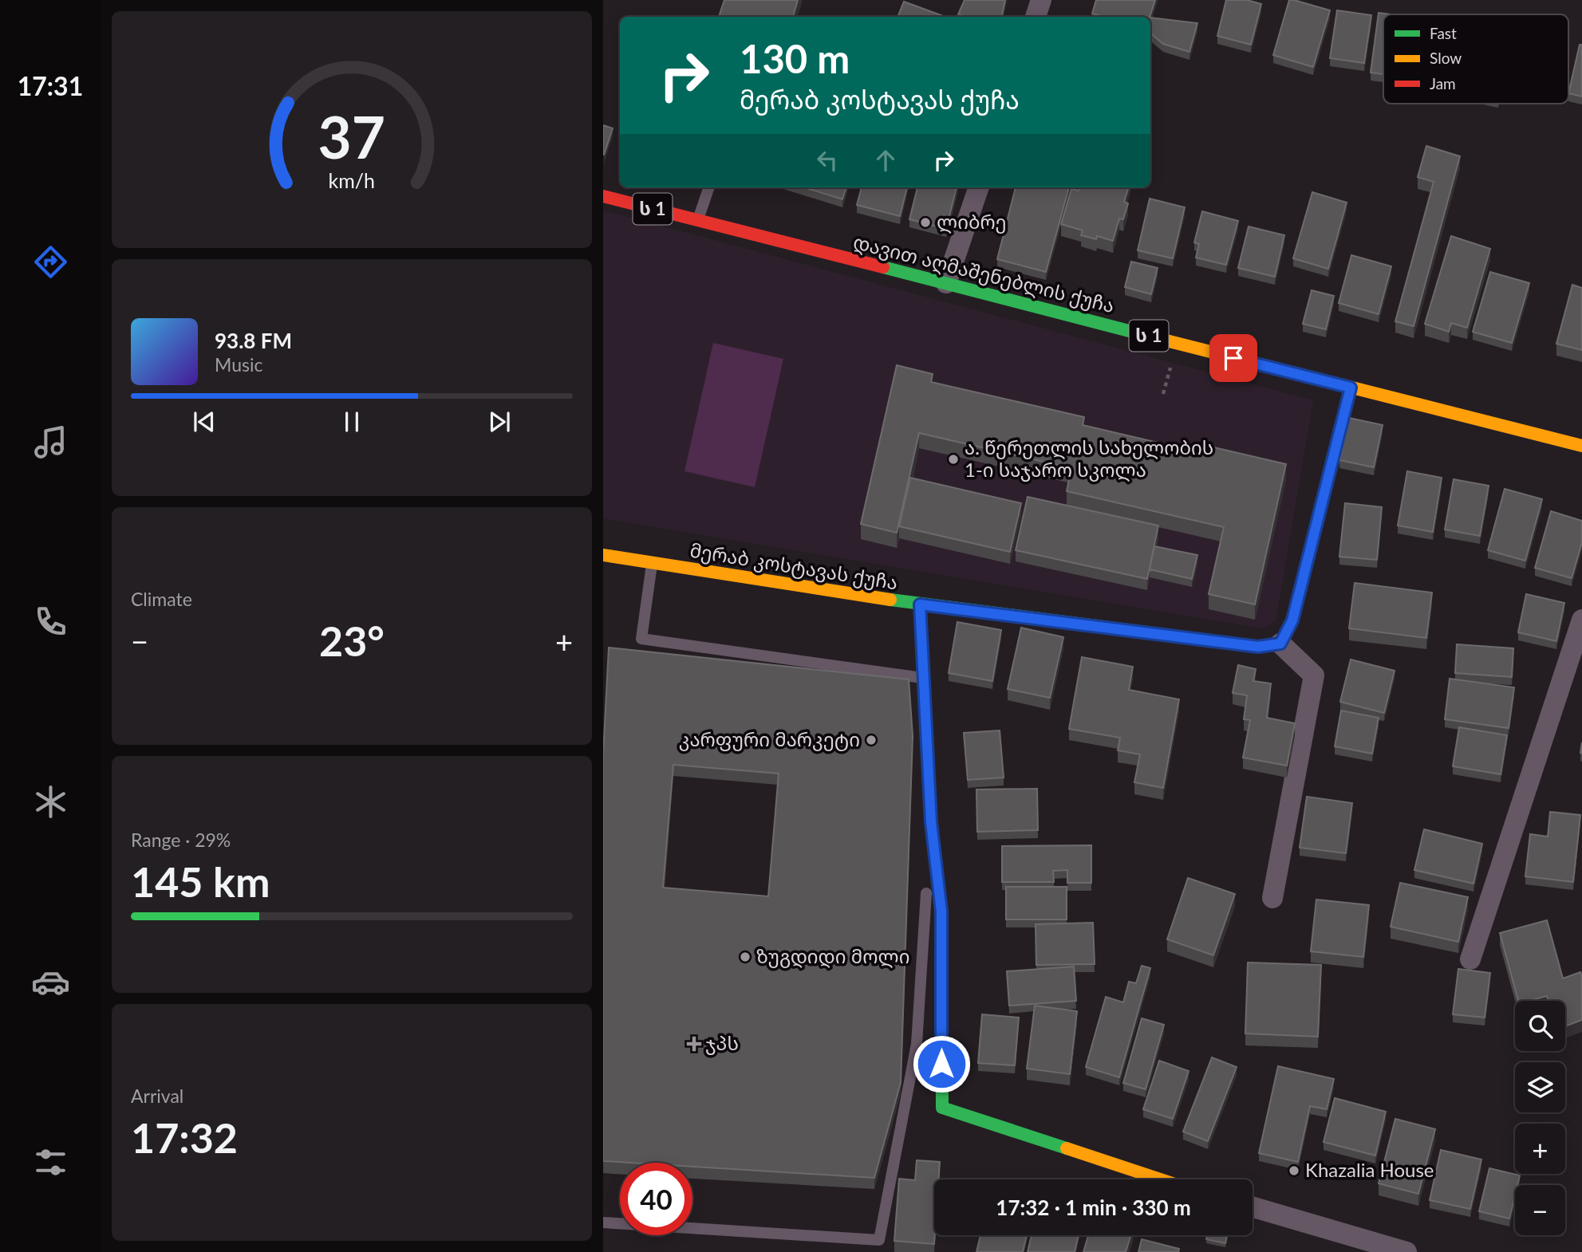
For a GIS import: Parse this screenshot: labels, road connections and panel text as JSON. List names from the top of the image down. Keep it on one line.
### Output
{"streets":{"main road":["ს 1","დავით აღმაშენებლის ქუჩა","მერაბ კოსტავას ქუჩა"]},"places":{"other":["ლიბრე","ა. წერეთლის სახელობის 1-ი საჯარო სკოლა","კარფური მარკეტი","ზუგდიდი მოლი","Khazalia House"],"health":["ჯპს"]},"legend":["Fast","Slow","Jam"],"page":{"tabs":"17:31","turn":["130 m","მერაბ კოსტავას ქუჩა"],"song":["93.8 FM","Music"],"tile":["Climate",["Range · 29%","145 km"],["Arrival","17:32"]],"heat":["−","23°","+"],"map_buttons":["+","−"],"limit":"40","trip":"17:32 · 1 min · 330 m","gauge":["37","km/h"]}}
